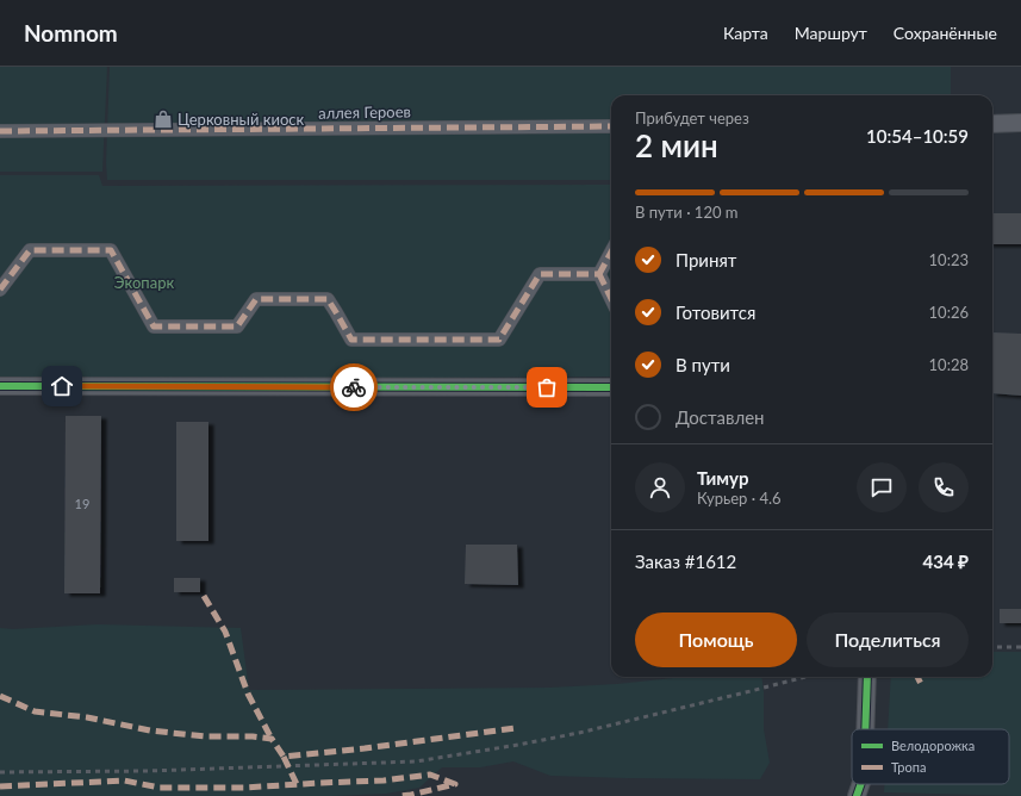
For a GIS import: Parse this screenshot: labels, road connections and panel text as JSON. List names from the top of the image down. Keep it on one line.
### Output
{"streets":{"street":["аллея Героев"]},"parks":["Экопарк"],"places":{"shop":["Церковный киоск"]},"house_numbers":["19"],"legend":["Велодорожка","Тропа"],"page":{"header":"Nomnom","nav":["Карта","Маршрут","Сохранённые"],"heading":["2 мин","Прибудет через","10:54–10:59"],"panel":["Тимур","Курьер · 4.6","Заказ #1612","434 ₽"],"bar":"В пути · 120 m","list":[["Принят","10:23"],["Готовится","10:26"],["В пути","10:28"],"Доставлен"],"buttons":["Помощь","Поделиться"]}}
